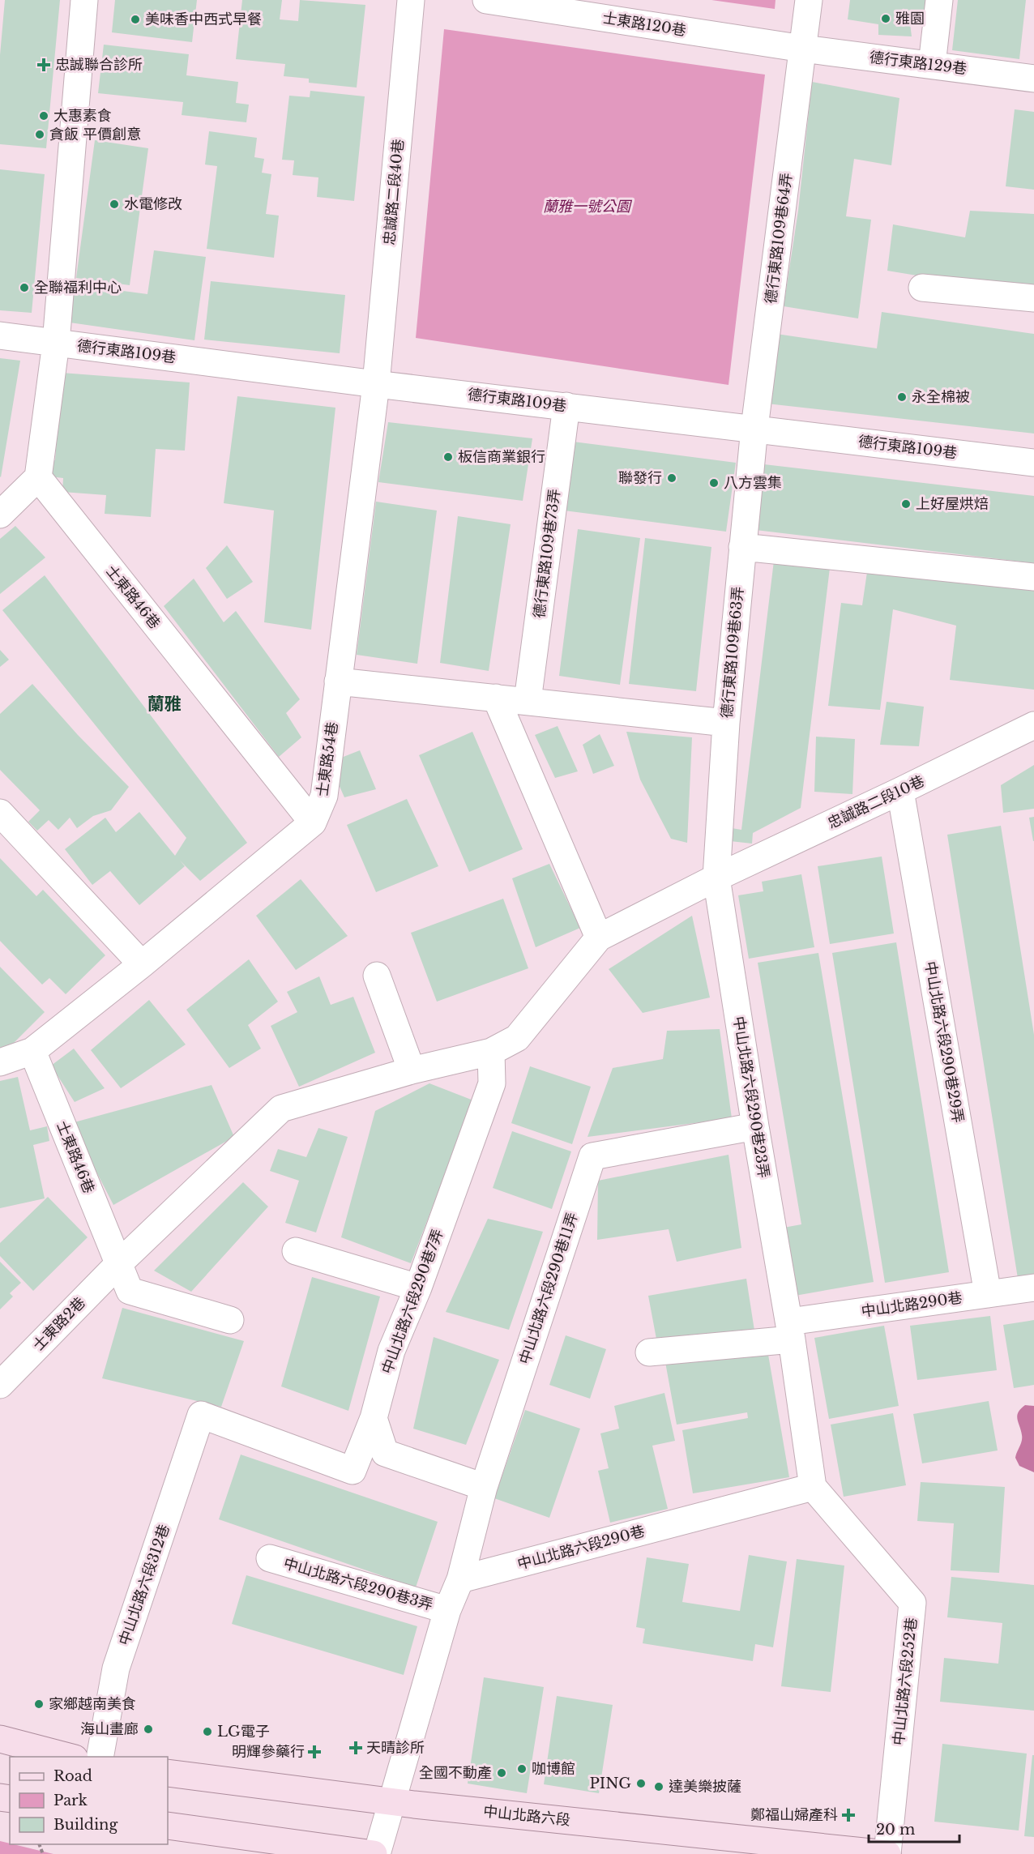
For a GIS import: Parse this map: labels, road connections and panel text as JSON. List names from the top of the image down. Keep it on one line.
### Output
{"streets":{"main road":["中山北路六段"],"street":["士東路120巷","德行東路129巷","忠誠路二段40巷","德行東路109巷64弄","德行東路109巷","德行東路109巷73弄","士東路46巷","德行東路109巷63弄","士東路54巷","忠誠路二段10巷","中山北路六段290巷29弄","中山北路六段290巷23弄","中山北路六段290巷11弄","中山北路六段290巷7弄","中山北路290巷","士東路2巷","中山北路六段290巷","中山北路六段290巷3弄","中山北路六段312巷","中山北路六段252巷"]},"crossings":[["士東路120巷","德行東路129巷"],["士東路120巷","德行東路109巷64弄"],["德行東路129巷","德行東路109巷64弄"],["忠誠路二段40巷","德行東路109巷"],["忠誠路二段40巷","士東路54巷"],["德行東路109巷64弄","德行東路109巷"],["德行東路109巷64弄","德行東路109巷63弄"],["德行東路109巷","德行東路109巷73弄"],["德行東路109巷","德行東路109巷63弄"],["德行東路109巷","士東路54巷"],["士東路46巷","士東路54巷"],["士東路46巷","士東路2巷"],["德行東路109巷63弄","忠誠路二段10巷"],["德行東路109巷63弄","中山北路六段290巷23弄"],["忠誠路二段10巷","中山北路六段290巷29弄"],["忠誠路二段10巷","中山北路六段290巷23弄"],["中山北路六段290巷29弄","中山北路290巷"],["中山北路六段290巷23弄","中山北路六段290巷11弄"],["中山北路六段290巷23弄","中山北路290巷"],["中山北路六段290巷11弄","中山北路六段290巷"],["中山北路六段290巷7弄","中山北路六段312巷"],["中山北路六段290巷","中山北路六段252巷"],["中山北路六段252巷","中山北路六段"]],"districts":["蘭雅"],"parks":["蘭雅一號公園"],"places":{"other":["雅園","美味香中西式早餐","大惠素食","貪飯 平價創意","水電修改","全聯福利中心","永全棉被","板信商業銀行","聯發行","八方雲集","上好屋烘焙","家鄉越南美食","海山畫廊","LG電子","咖博館","全國不動產","PING","達美樂披薩"],"health":["忠誠聯合診所","天晴診所","明輝參藥行","鄭福山婦產科"]},"legend":["Road","Park","Building"],"scale_bar":"20 m"}
